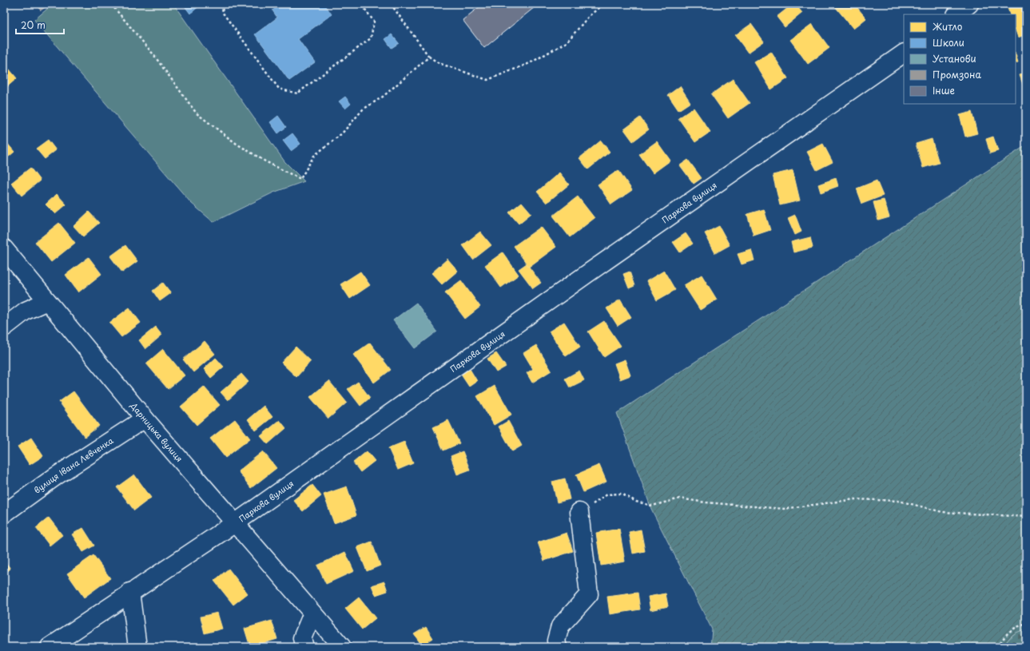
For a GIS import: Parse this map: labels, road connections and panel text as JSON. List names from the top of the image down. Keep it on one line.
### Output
{"streets":{"street":["Паркова вулиця","Дарницька вулиця","вулиця Івана Левченка"]},"crossings":[["Паркова вулиця","Дарницька вулиця"],["Дарницька вулиця","вулиця Івана Левченка"]],"legend":["Житло","Школи","Установи","Промзона","Інше"],"scale_bar":"20 m"}
